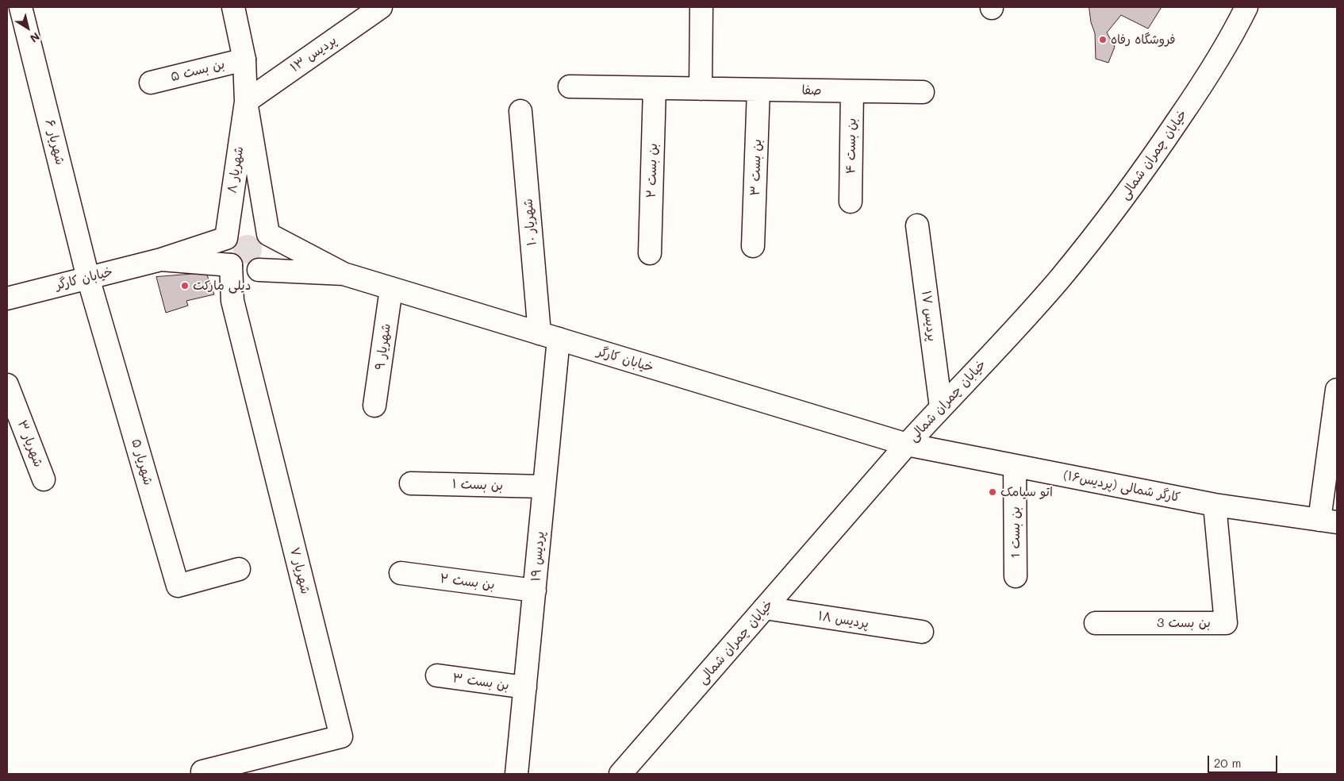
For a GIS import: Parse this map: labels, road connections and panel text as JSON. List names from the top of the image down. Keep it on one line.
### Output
{"streets":{"main road":["پردیس ۱۳","بن بست ۵","صفا","شهریار ۶","بن بست ۴","خیابان چمران شمالی","بن بست ۳","شهریار ۸","بن بست ۲","شهریار ۱۰","خیابان کارگر","پردیس ۱۷","شهریار ۹","شهریار ۳","شهریار ۵","بن بست ۱","کارگر شمالی (پردیس۱۶)","بن بست 1","پردیس ۱۹","شهریار ۷","پردیس ۱۸","بن بست 3"]},"crossings":[["پردیس ۱۳","شهریار ۸"],["بن بست ۵","شهریار ۸"],["صفا","بن بست ۴"],["صفا","بن بست ۳"],["صفا","بن بست ۲"],["شهریار ۶","خیابان کارگر"],["شهریار ۶","شهریار ۵"],["خیابان چمران شمالی","خیابان کارگر"],["خیابان چمران شمالی","پردیس ۱۷"],["خیابان چمران شمالی","کارگر شمالی (پردیس۱۶)"],["خیابان چمران شمالی","پردیس ۱۸"],["بن بست ۳","پردیس ۱۹"],["شهریار ۸","خیابان کارگر"],["شهریار ۸","شهریار ۷"],["بن بست ۲","پردیس ۱۹"],["شهریار ۱۰","خیابان کارگر"],["شهریار ۱۰","پردیس ۱۹"],["خیابان کارگر","شهریار ۹"],["خیابان کارگر","شهریار ۵"],["خیابان کارگر","کارگر شمالی (پردیس۱۶)"],["خیابان کارگر","پردیس ۱۹"],["خیابان کارگر","شهریار ۷"],["بن بست ۱","پردیس ۱۹"],["کارگر شمالی (پردیس۱۶)","بن بست 1"],["کارگر شمالی (پردیس۱۶)","بن بست 3"]],"places":["فروشگاه رفاه","دیلی مارکت","اتو سیامک"],"scale_bar":"20 m","north":"bottom right"}
